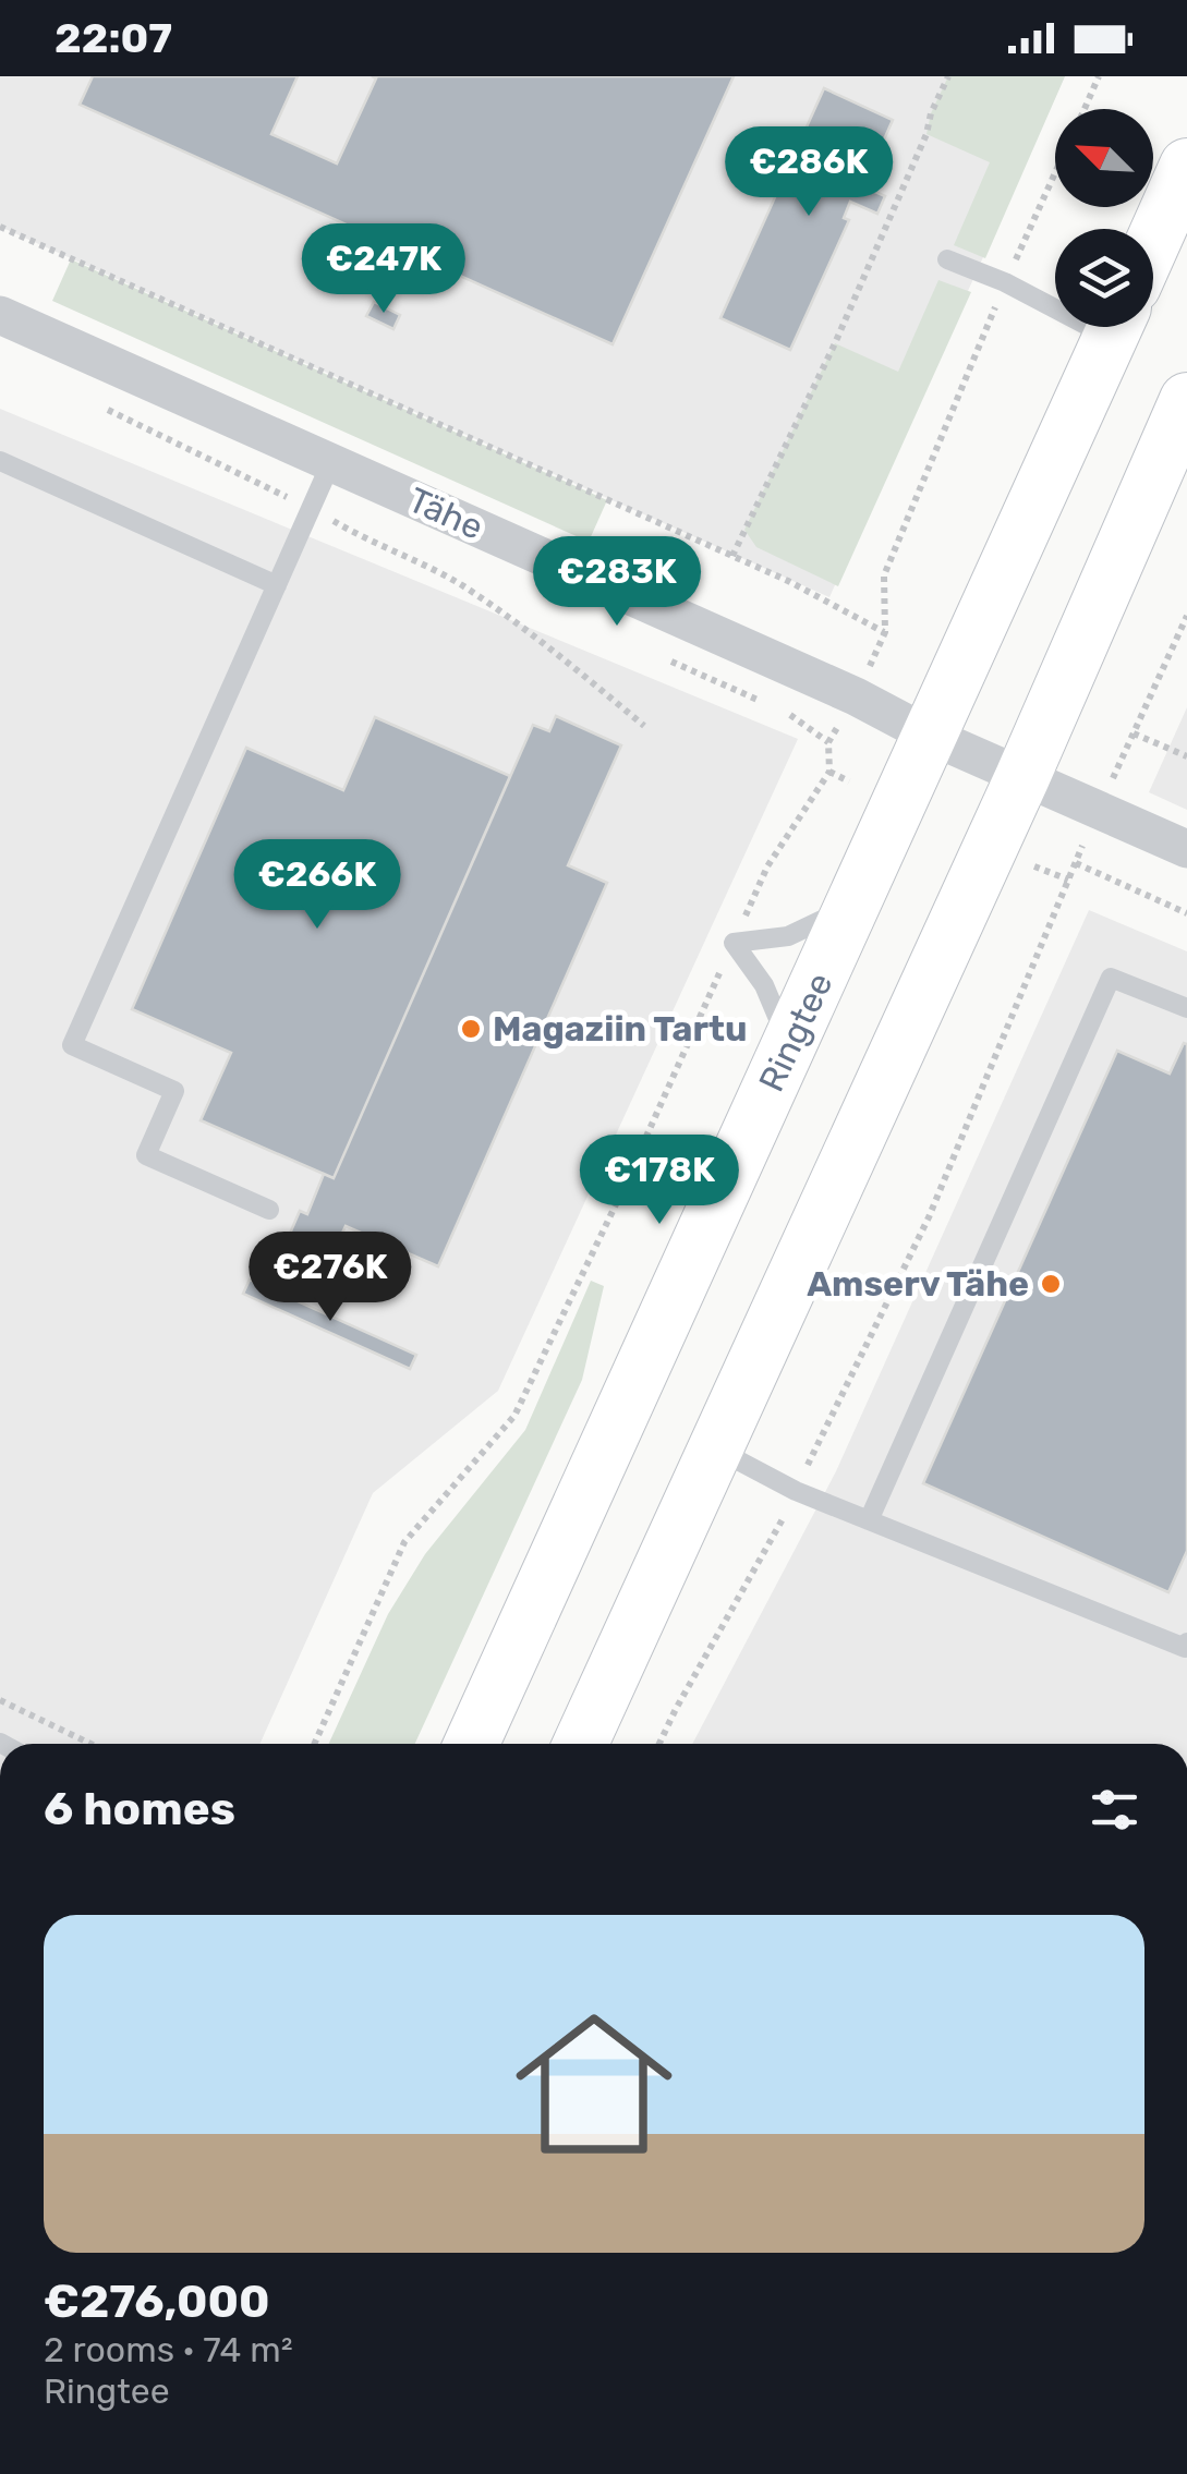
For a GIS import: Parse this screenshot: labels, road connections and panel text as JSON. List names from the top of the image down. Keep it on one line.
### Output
{"streets":{"main road":["Ringtee"],"street":["Tähe"]},"crossings":[["Tähe","Ringtee"]],"places":["Magaziin Tartu","Amserv Tähe"],"north":"top left","page":{"status":"22:07","price":["€286K","€247K","€283K","€266K","€178K","€276K"],"heading":"6 homes","list":[{"name":"€276,000","note":"2 rooms · 74 m² · Ringtee"}]}}
